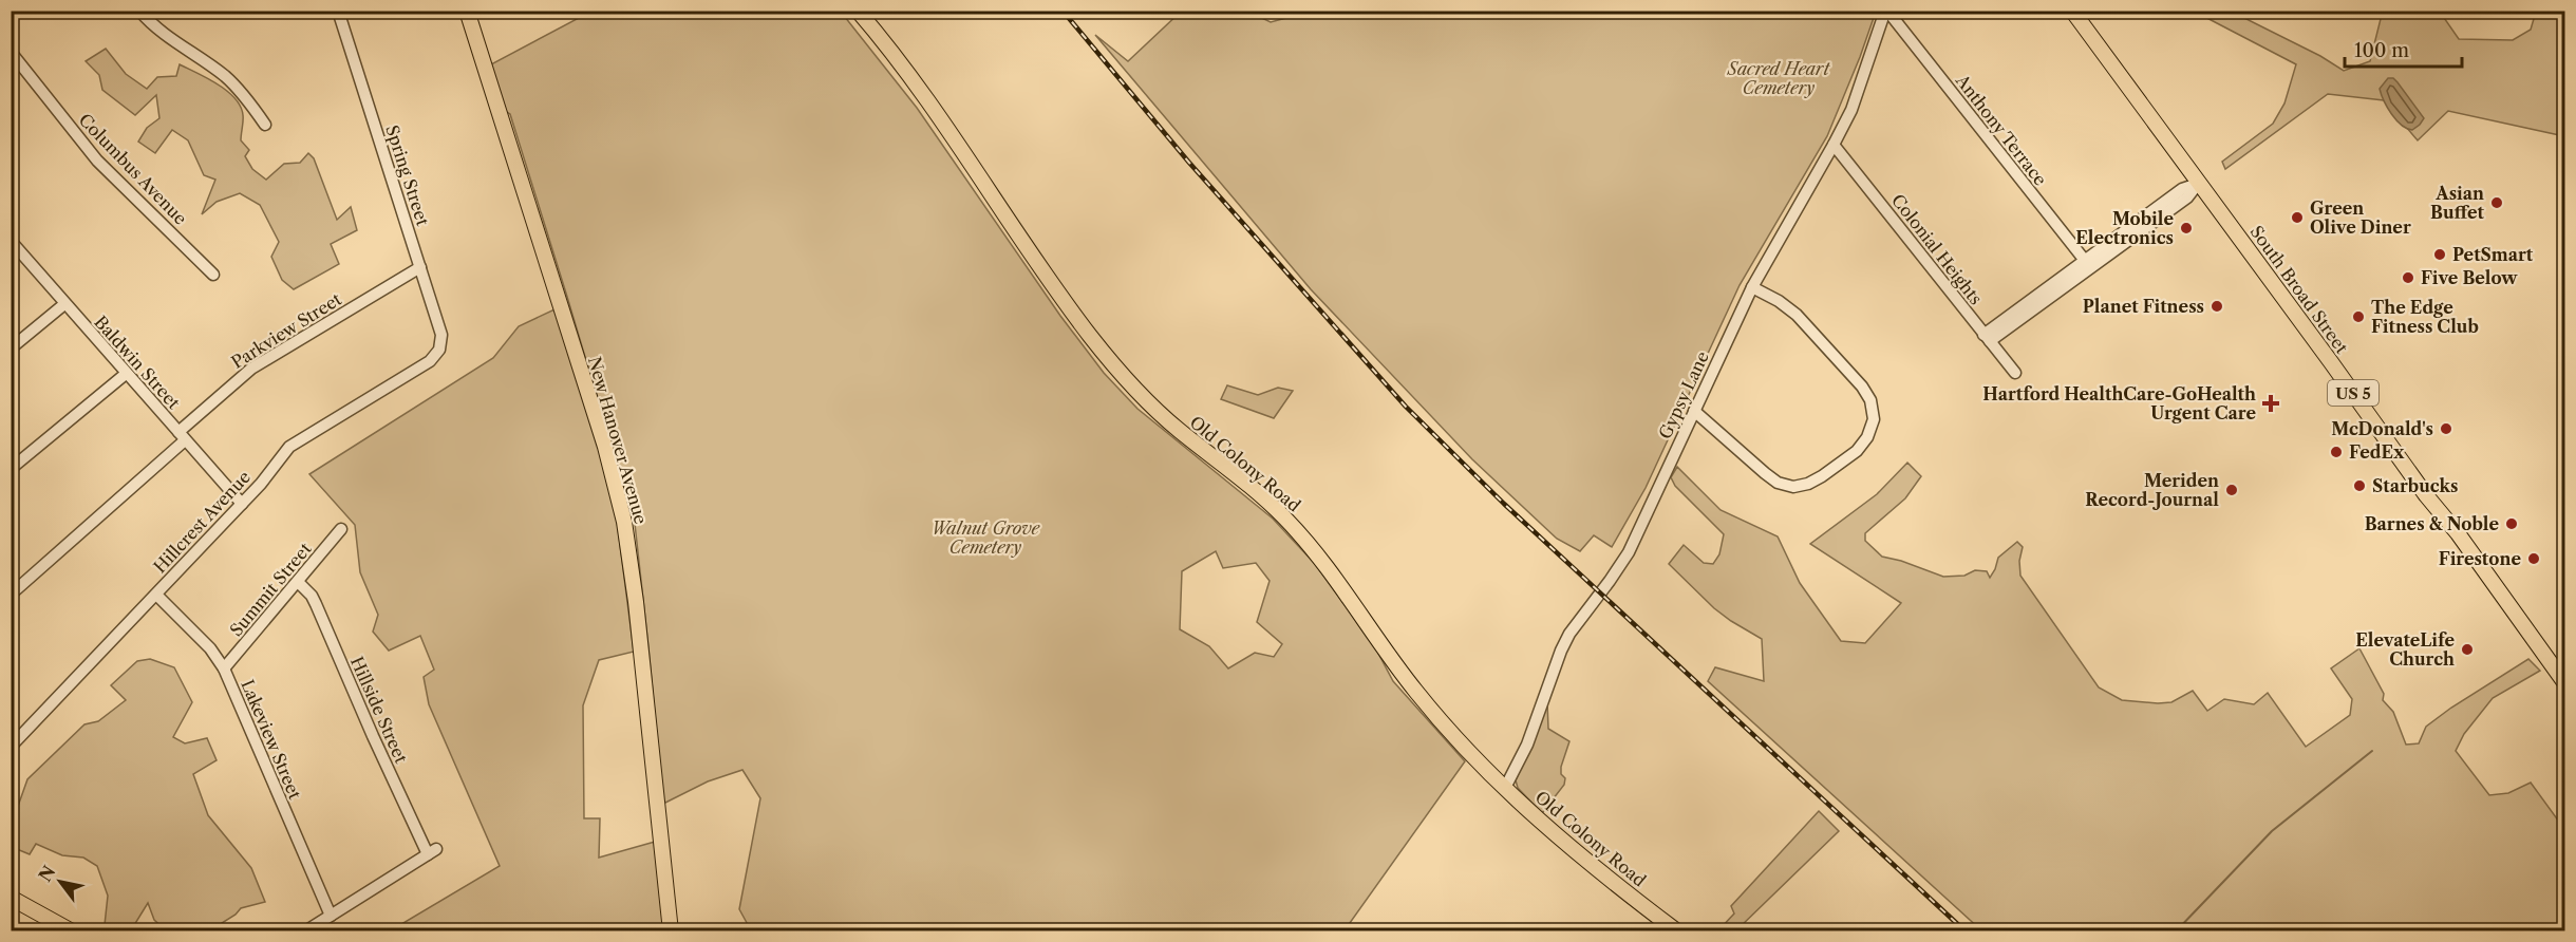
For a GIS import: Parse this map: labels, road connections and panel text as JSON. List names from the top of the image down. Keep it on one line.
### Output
{"streets":{"main road":["South Broad Street","US 5","New Hanover Avenue","Old Colony Road"],"street":["Anthony Terrace","Columbus Avenue","Spring Street","Colonial Heights","Parkview Street","Baldwin Street","Gypsy Lane","Hillcrest Avenue","Summit Street","Hillside Street","Lakeview Street"]},"crossings":[["Anthony Terrace","Gypsy Lane"],["Spring Street","Parkview Street"],["Spring Street","Hillcrest Avenue"],["Colonial Heights","Gypsy Lane"],["Parkview Street","Baldwin Street"],["Baldwin Street","Hillcrest Avenue"],["Gypsy Lane","Old Colony Road"],["Hillcrest Avenue","Lakeview Street"],["Summit Street","Hillside Street"],["Summit Street","Lakeview Street"],["Hillside Street","Lakeview Street"]],"parks":["Sacred Heart Cemetery","Walnut Grove Cemetery"],"places":{"other":["Asian Buffet","Green Olive Diner","Mobile Electronics","PetSmart","Five Below","Planet Fitness","The Edge Fitness Club","McDonald's","FedEx","Starbucks","Meriden Record-Journal","Barnes & Noble","Firestone","ElevateLife Church"],"health":["Hartford HealthCare-GoHealth Urgent Care"]},"scale_bar":"100 m","north":"top left"}
